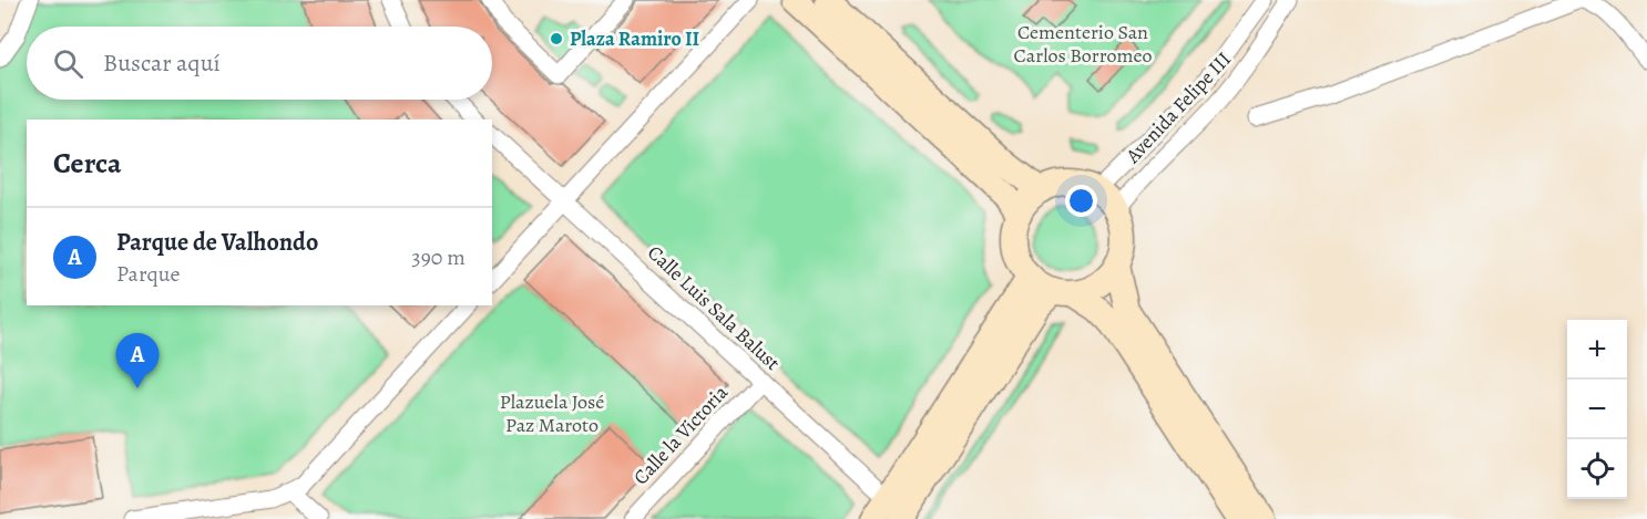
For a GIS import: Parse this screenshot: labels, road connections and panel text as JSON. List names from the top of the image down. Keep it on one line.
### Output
{"streets":{"street":["Avenida Felipe III","Calle Luis Sala Balust","Calle la Victoria"]},"crossings":[["Calle Luis Sala Balust","Calle la Victoria"]],"parks":["Cementerio San Carlos Borromeo","Plazuela José Paz Maroto"],"places":["Plaza Ramiro II"],"page":{"search":"Buscar aquí","heading":"Cerca","list":[{"mark":"A","name":"Parque de Valhondo","note":"Parque","value":"390 m"}],"map_buttons":["+","−"],"pins":"A"}}
